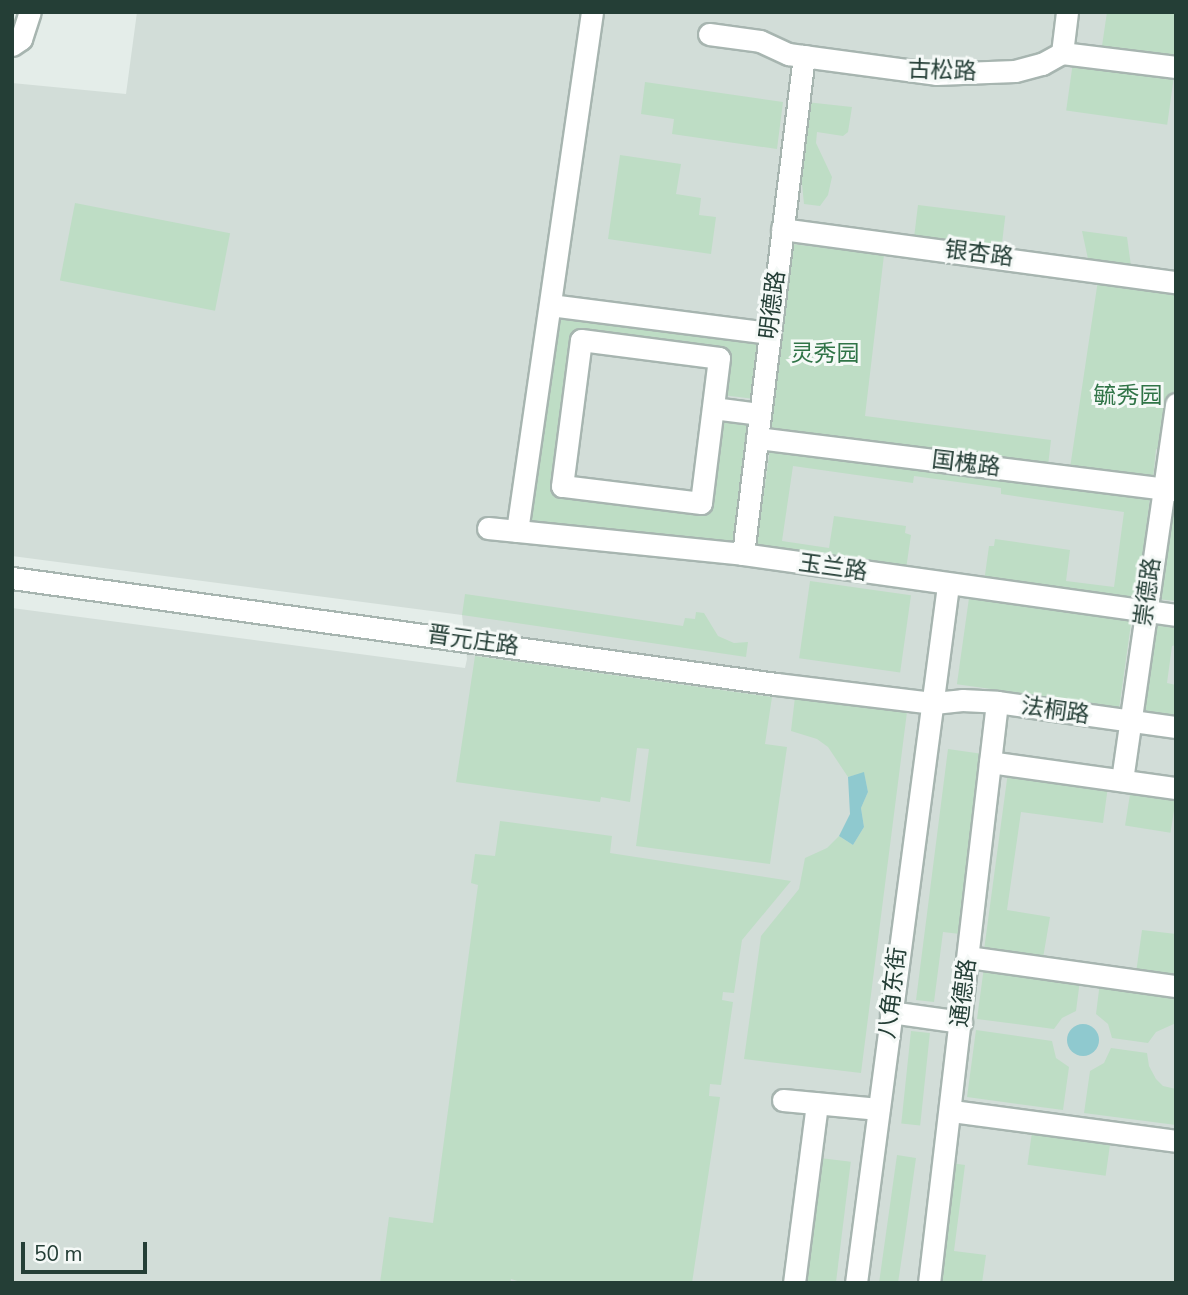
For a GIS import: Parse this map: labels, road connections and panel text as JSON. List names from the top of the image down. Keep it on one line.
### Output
{"streets":{"street":["古松路","银杏路","明德路","国槐路","玉兰路","崇德路","晋元庄路","法桐路","八角东街","通德路"]},"crossings":[["古松路","明德路"],["银杏路","明德路"],["明德路","国槐路"],["明德路","玉兰路"],["国槐路","崇德路"],["玉兰路","崇德路"],["玉兰路","八角东街"],["崇德路","法桐路"],["晋元庄路","法桐路"],["晋元庄路","八角东街"],["法桐路","八角东街"],["法桐路","通德路"]],"parks":["灵秀园","毓秀园"],"scale_bar":"50 m"}
